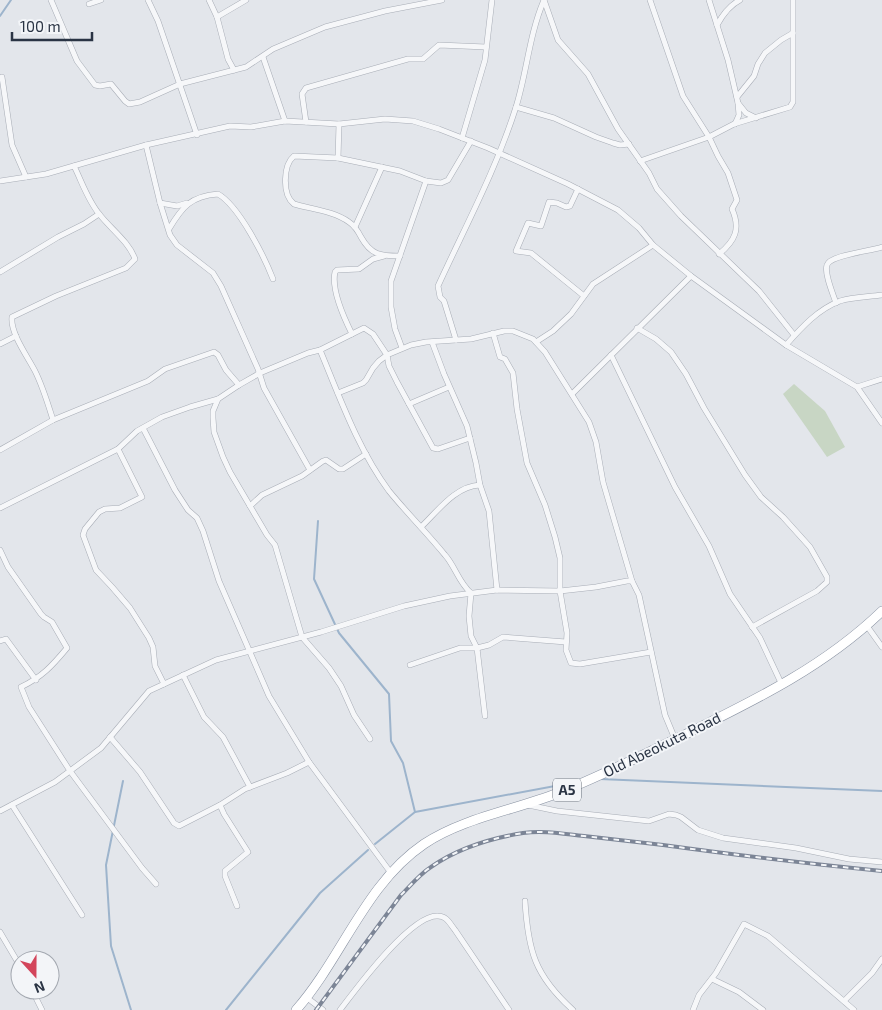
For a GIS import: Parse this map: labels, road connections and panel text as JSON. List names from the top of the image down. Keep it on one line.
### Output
{"streets":{"highway":["Old Abeokuta Road","A5"]},"scale_bar":"100 m","north":"bottom"}
